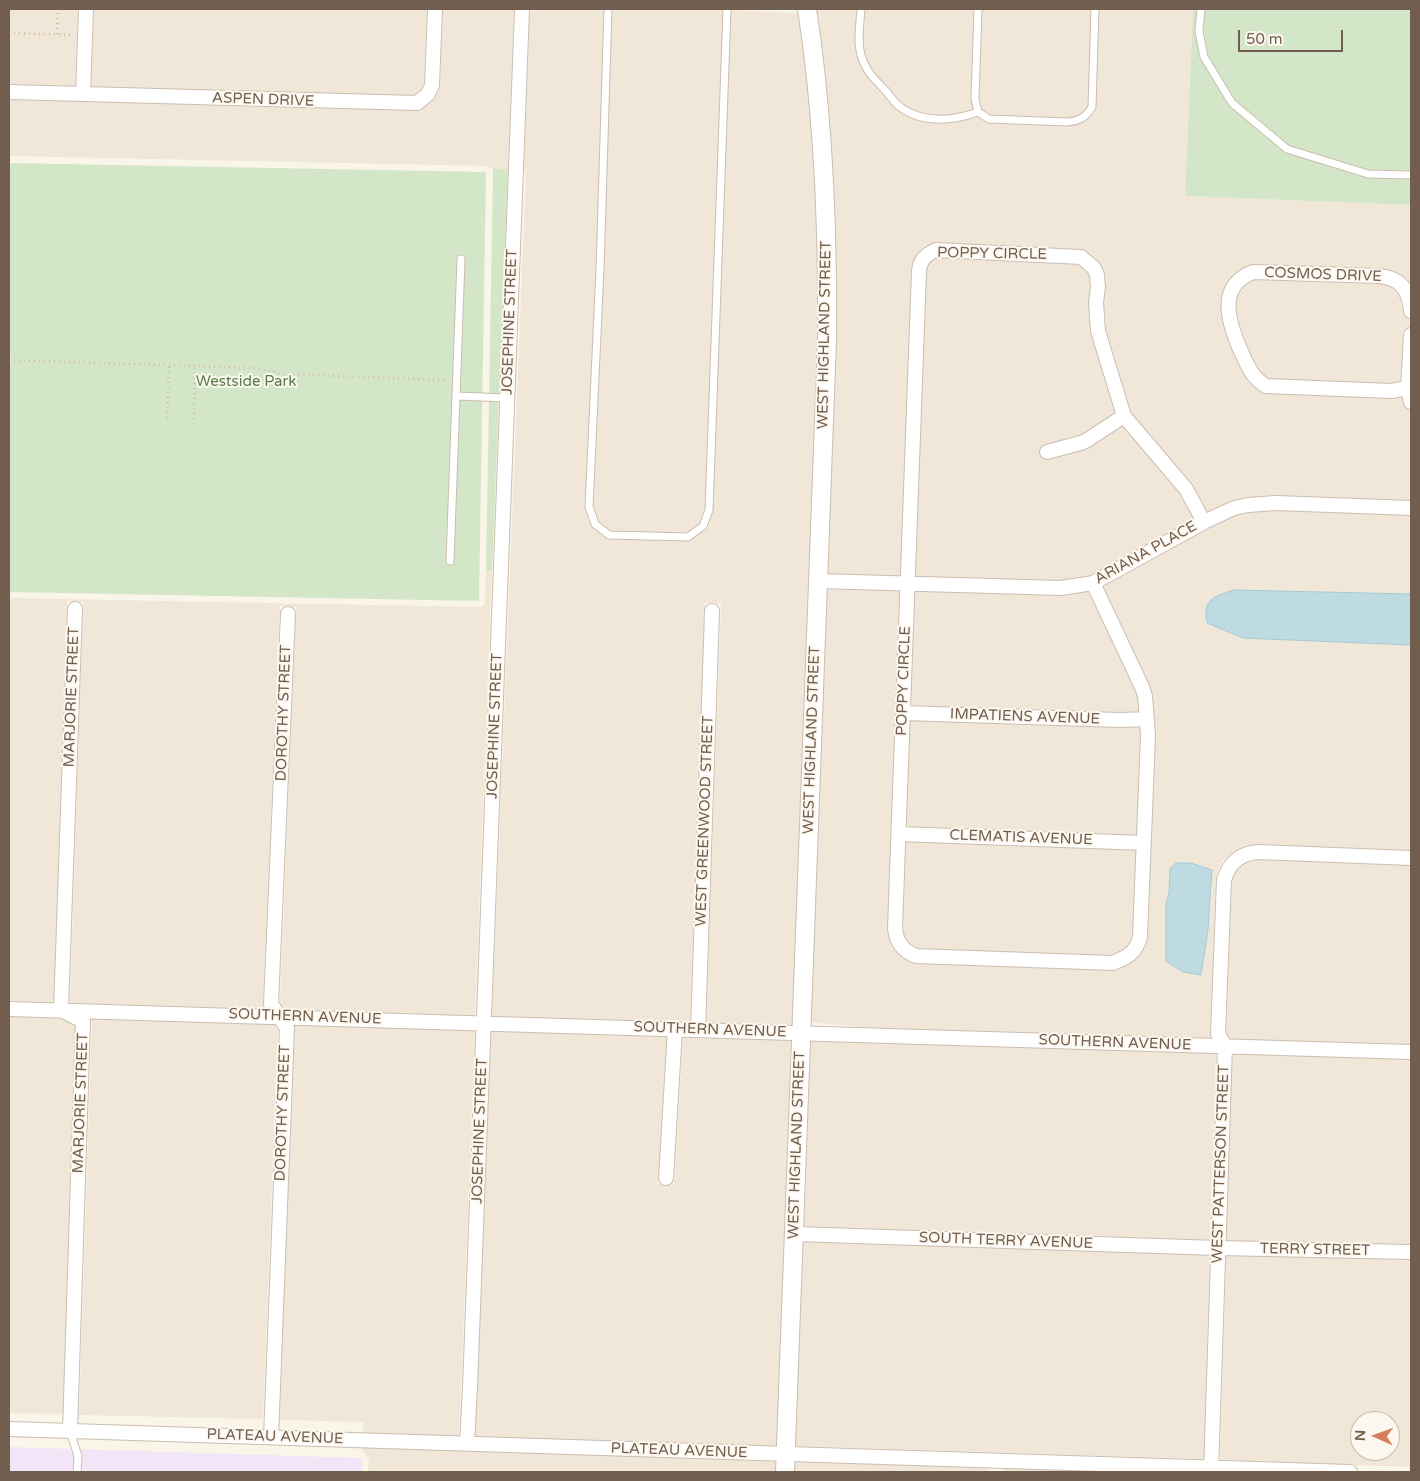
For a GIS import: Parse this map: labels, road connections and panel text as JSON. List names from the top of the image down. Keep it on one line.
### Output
{"streets":{"street":["ASPEN DRIVE","POPPY CIRCLE","COSMOS DRIVE","JOSEPHINE STREET","WEST HIGHLAND STREET","ARIANA PLACE","MARJORIE STREET","DOROTHY STREET","IMPATIENS AVENUE","WEST GREENWOOD STREET","CLEMATIS AVENUE","SOUTHERN AVENUE","WEST PATTERSON STREET","SOUTH TERRY AVENUE","TERRY STREET","PLATEAU AVENUE"]},"crossings":[["POPPY CIRCLE","ARIANA PLACE"],["POPPY CIRCLE","IMPATIENS AVENUE"],["POPPY CIRCLE","CLEMATIS AVENUE"],["JOSEPHINE STREET","SOUTHERN AVENUE"],["JOSEPHINE STREET","PLATEAU AVENUE"],["WEST HIGHLAND STREET","ARIANA PLACE"],["WEST HIGHLAND STREET","SOUTHERN AVENUE"],["WEST HIGHLAND STREET","SOUTH TERRY AVENUE"],["WEST HIGHLAND STREET","PLATEAU AVENUE"],["MARJORIE STREET","SOUTHERN AVENUE"],["MARJORIE STREET","PLATEAU AVENUE"],["DOROTHY STREET","SOUTHERN AVENUE"],["DOROTHY STREET","PLATEAU AVENUE"],["WEST GREENWOOD STREET","SOUTHERN AVENUE"],["SOUTHERN AVENUE","WEST PATTERSON STREET"],["WEST PATTERSON STREET","SOUTH TERRY AVENUE"],["WEST PATTERSON STREET","TERRY STREET"],["WEST PATTERSON STREET","PLATEAU AVENUE"],["SOUTH TERRY AVENUE","TERRY STREET"]],"parks":["Westside Park"],"scale_bar":"50 m","north":"left"}
